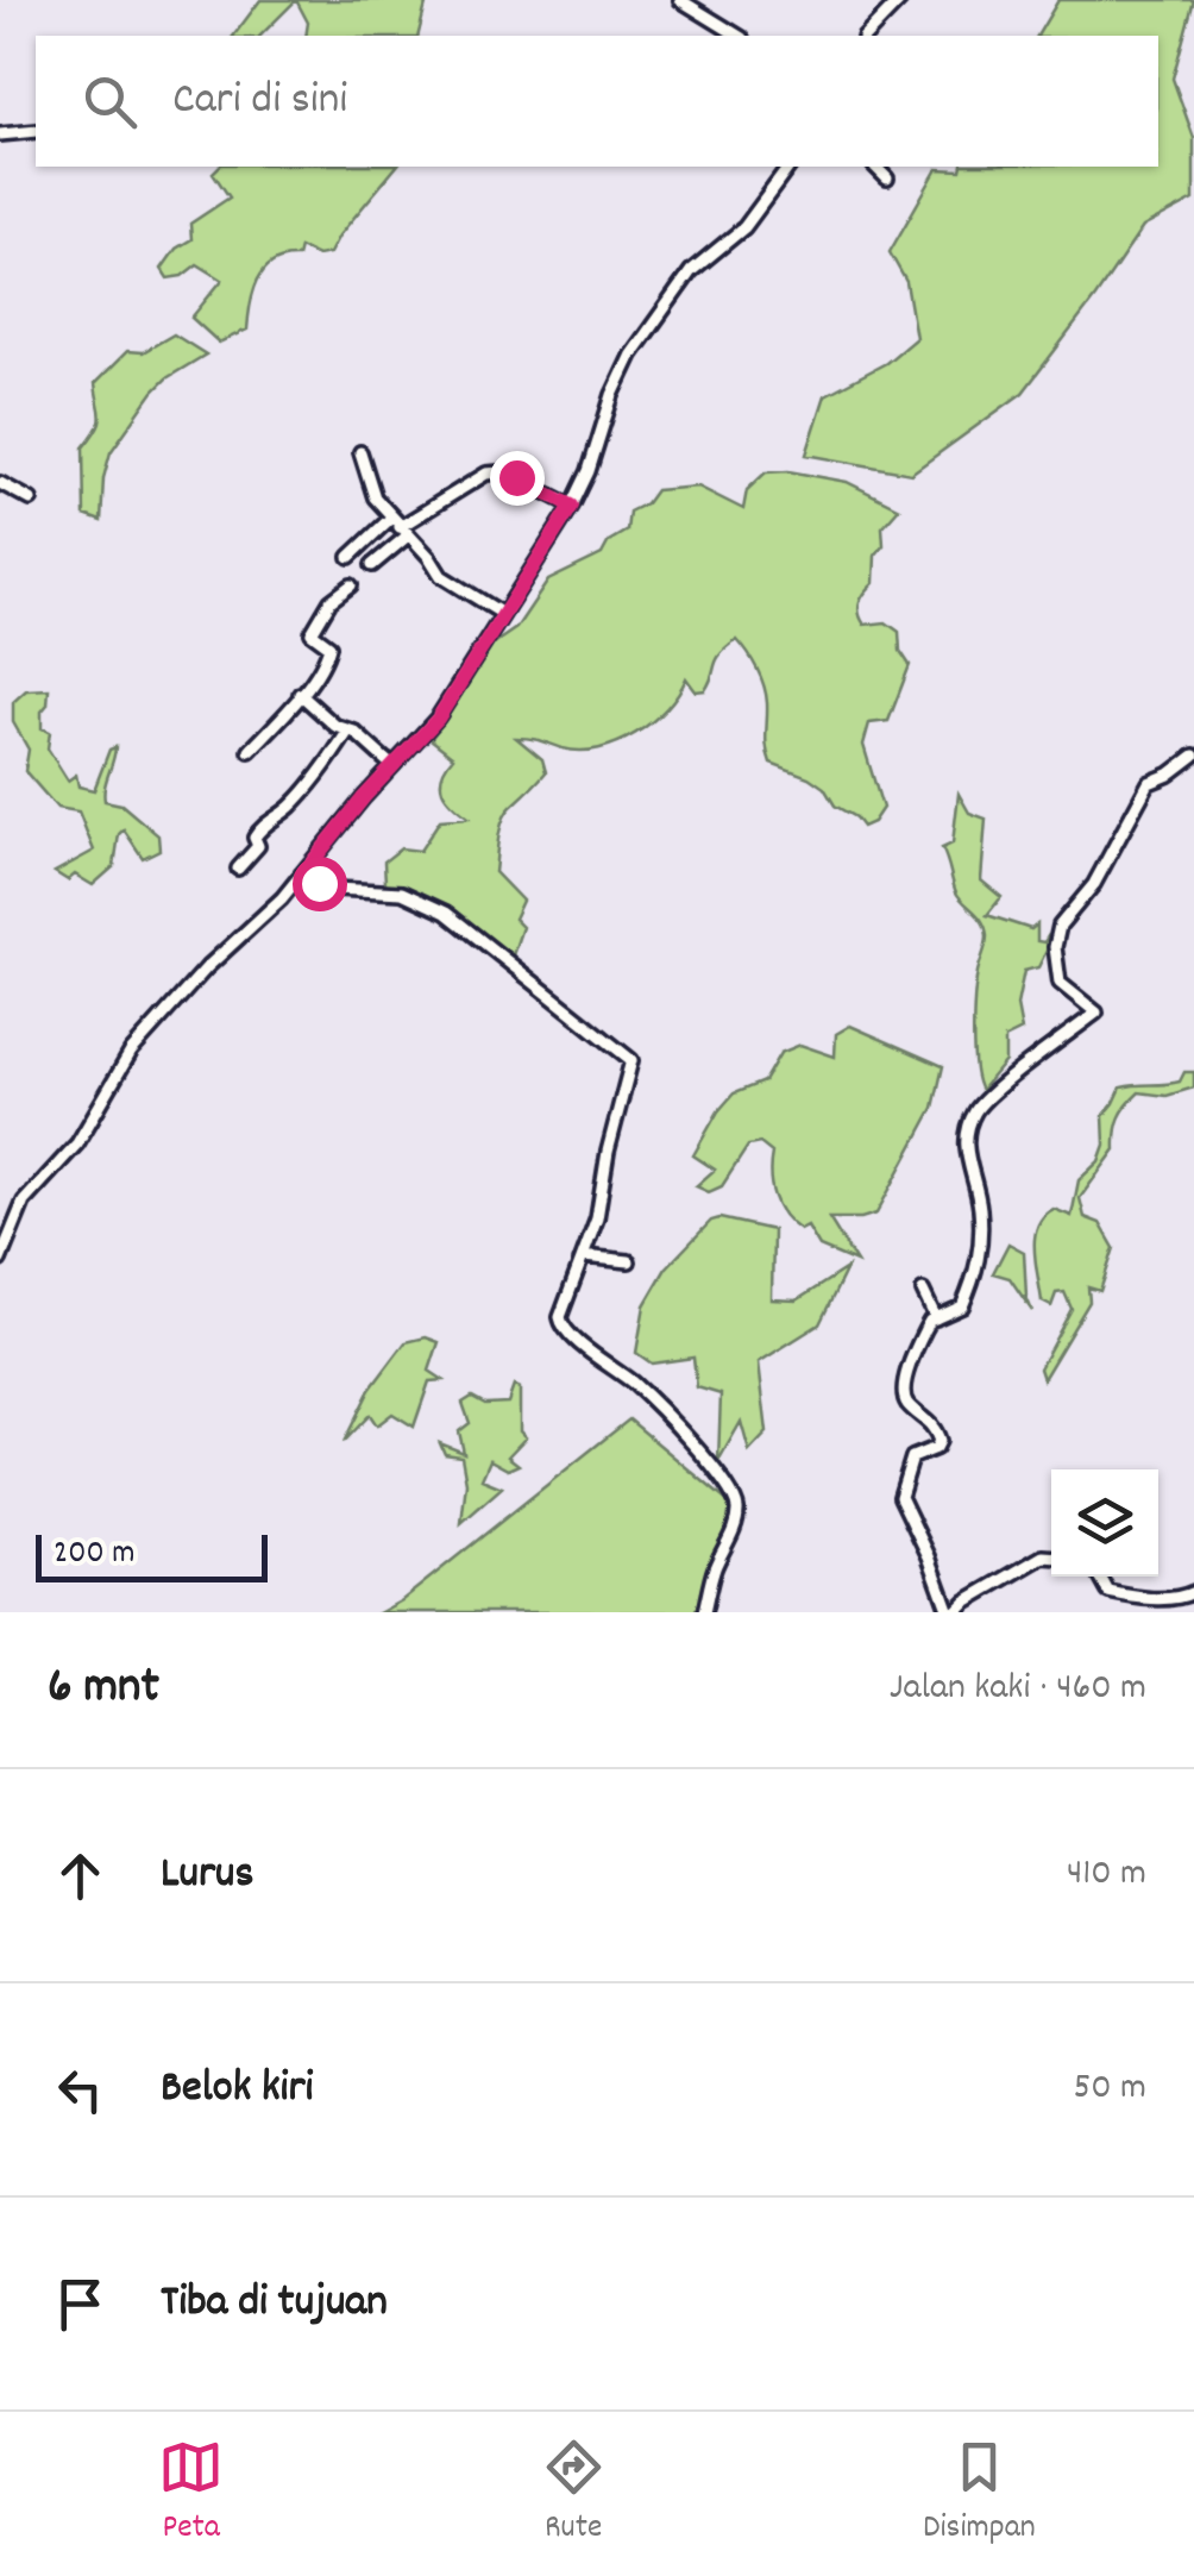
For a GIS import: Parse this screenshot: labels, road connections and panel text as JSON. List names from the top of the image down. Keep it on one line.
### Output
{"scale_bar":"200 m","page":{"search":"Cari di sini","scale":"200 m","heading":["6 mnt","Jalan kaki · 460 m"],"list":[["Lurus","410 m"],["Belok kiri","50 m"],"Tiba di tujuan"],"nav":["Peta","Rute","Disimpan"]}}
